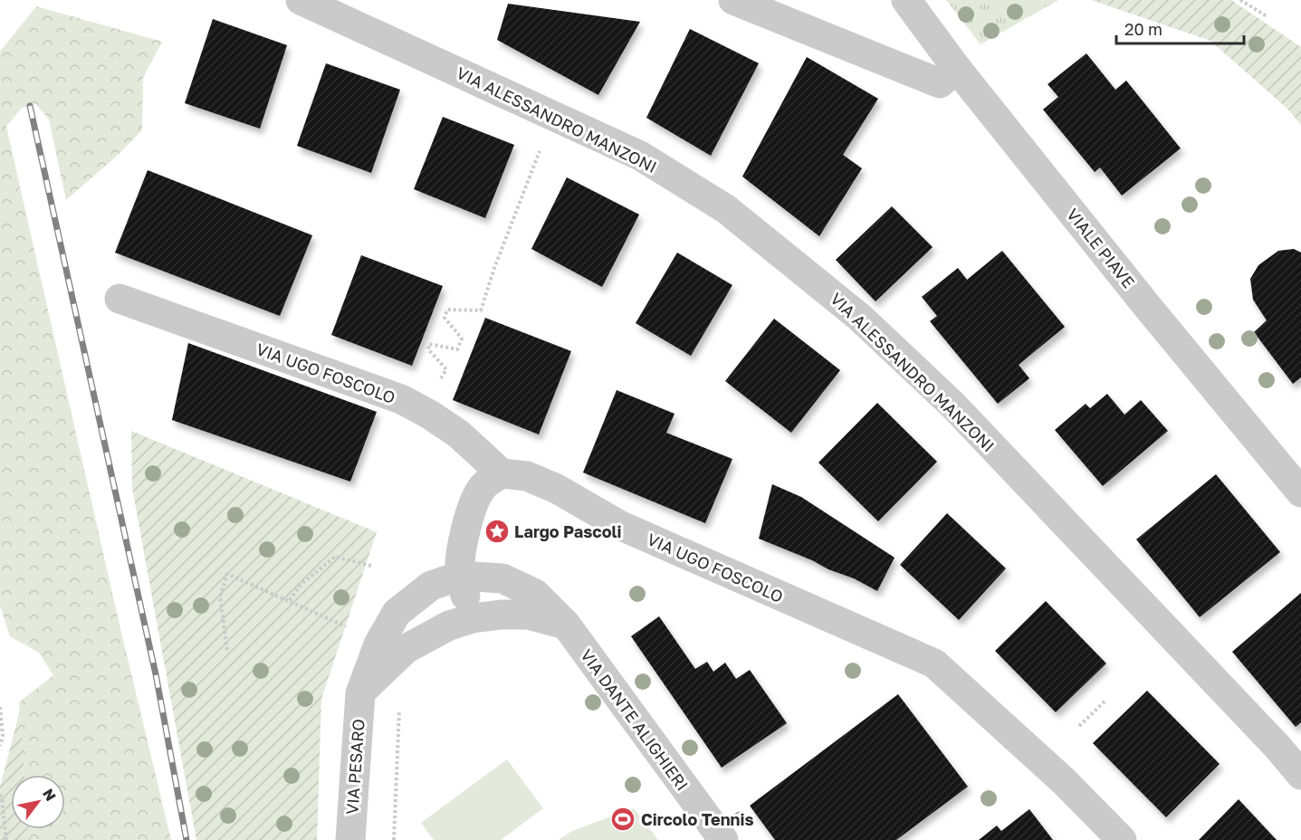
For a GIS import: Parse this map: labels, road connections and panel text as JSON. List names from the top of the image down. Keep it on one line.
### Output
{"streets":{"street":["VIA ALESSANDRO MANZONI","VIALE PIAVE","VIA UGO FOSCOLO","VIA DANTE ALIGHIERI","VIA PESARO"]},"places":{"place":["Largo Pascoli"],"sports":["Circolo Tennis"]},"scale_bar":"20 m","north":"top right"}
